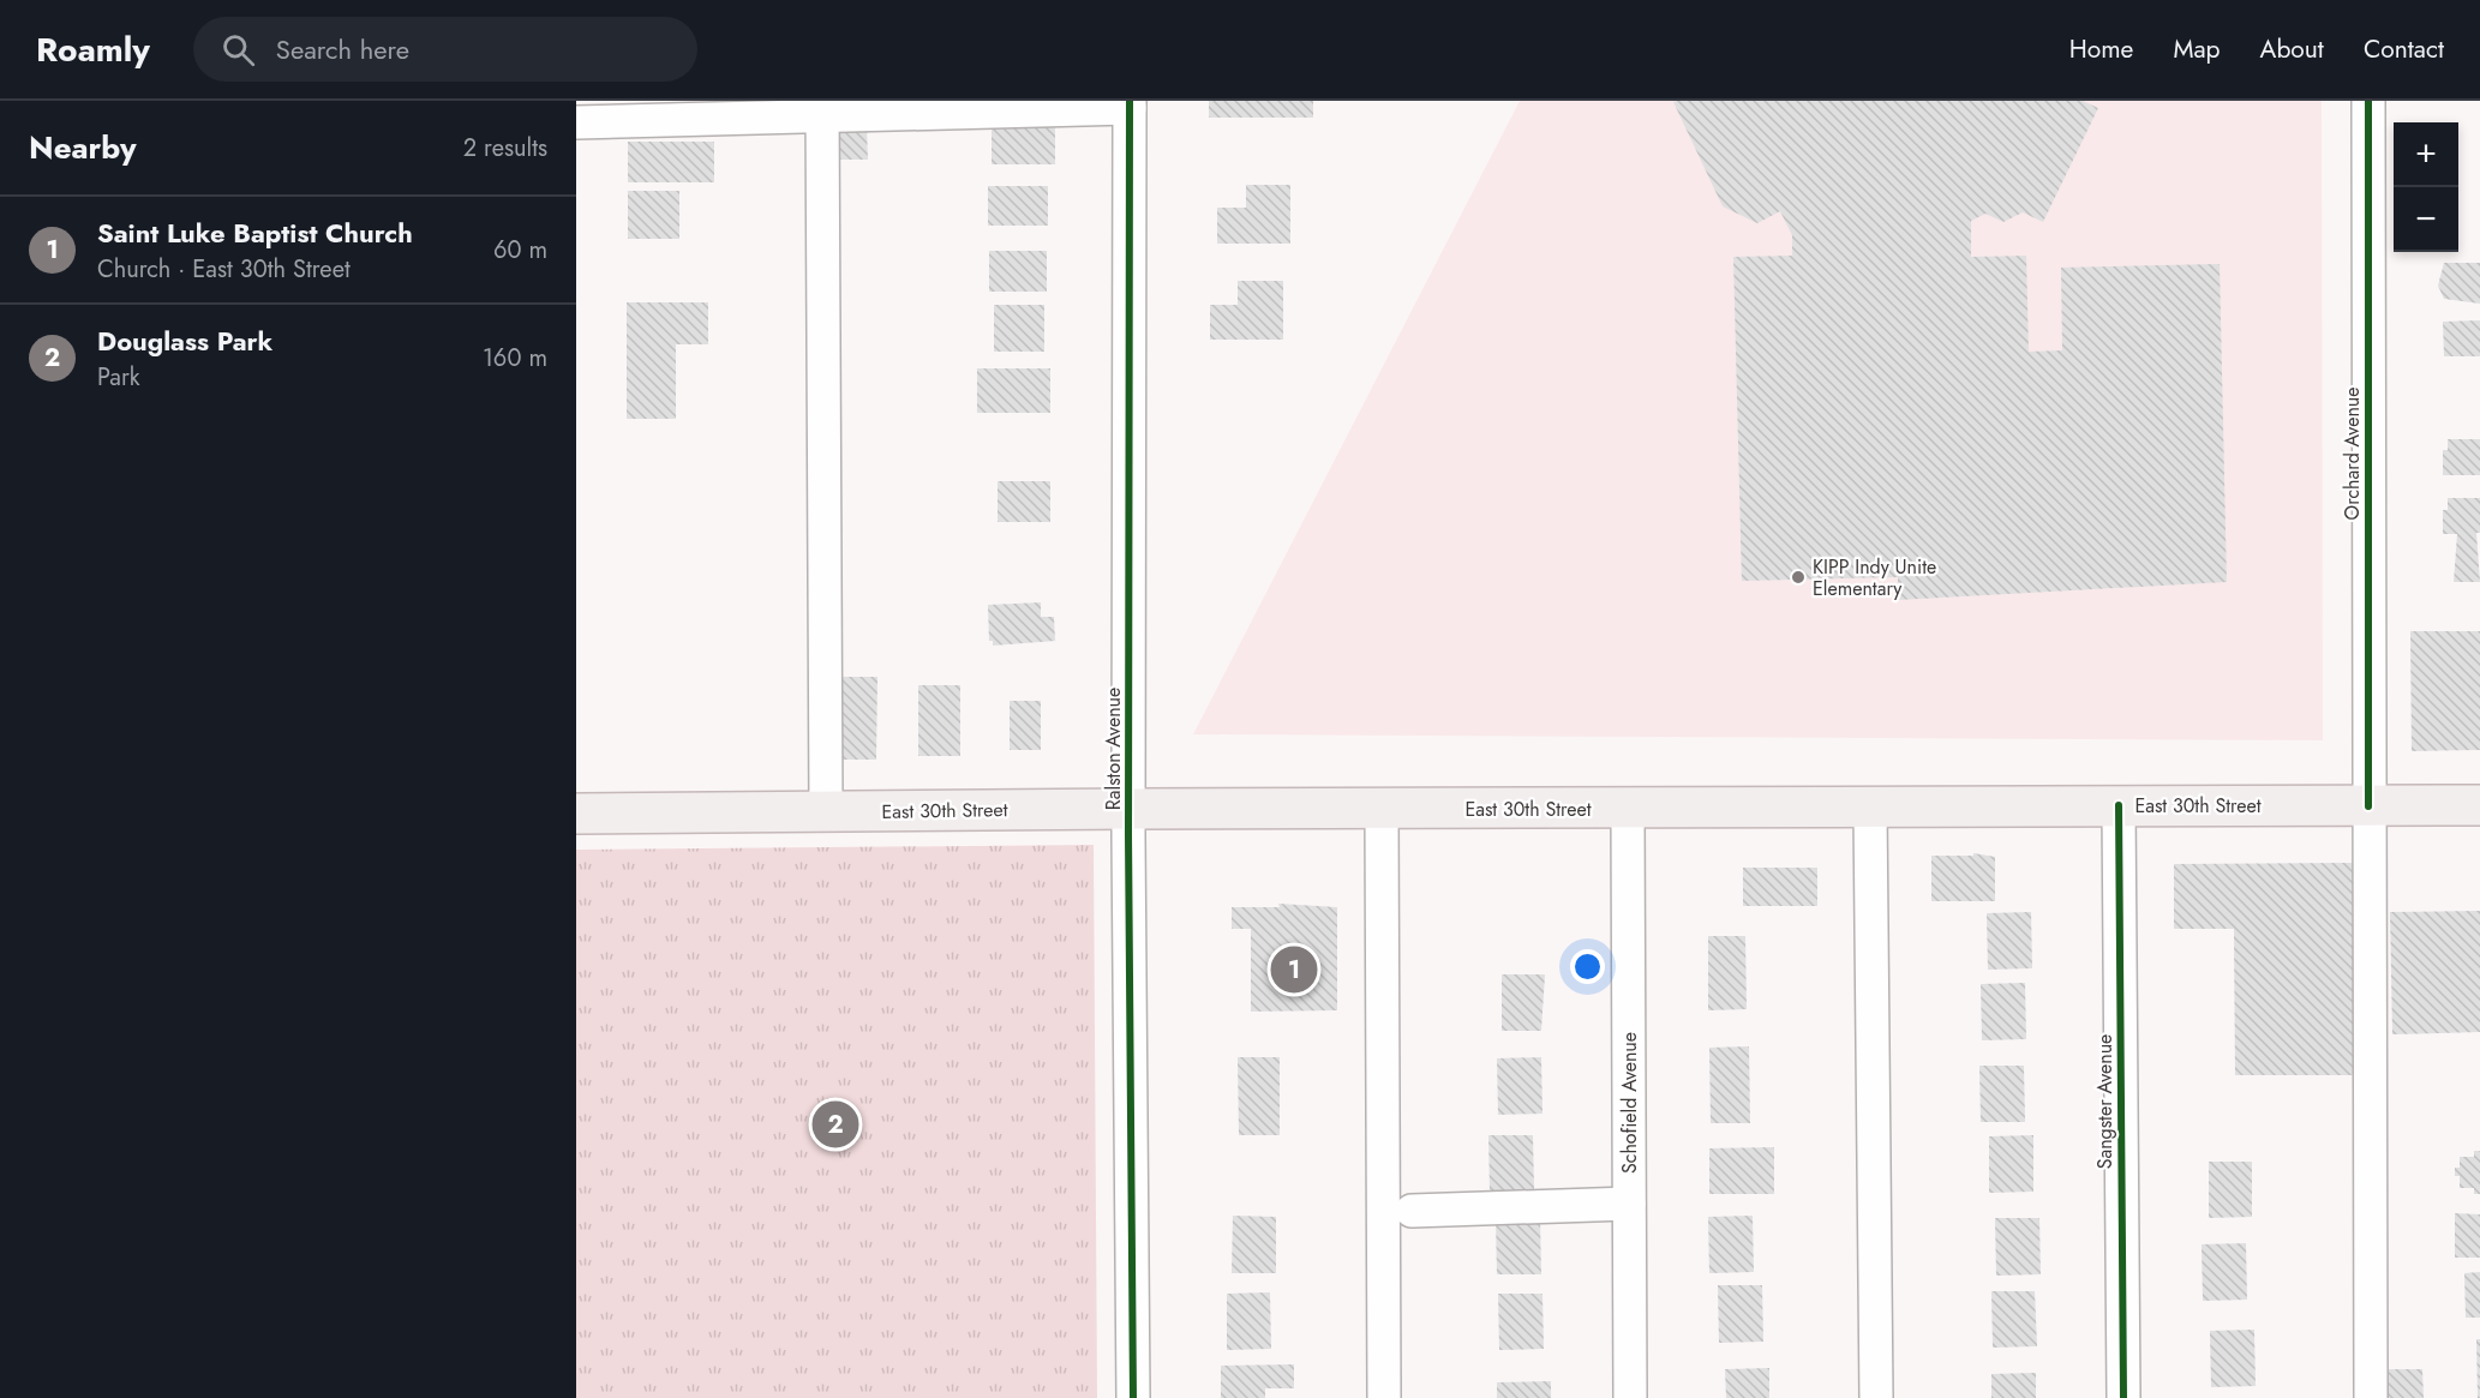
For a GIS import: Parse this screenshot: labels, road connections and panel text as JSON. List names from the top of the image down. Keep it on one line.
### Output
{"streets":{"main road":["East 30th Street"],"street":["Orchard Avenue","Ralston Avenue","Sangster Avenue","Schofield Avenue"]},"crossings":[["Orchard Avenue","East 30th Street"],["Ralston Avenue","East 30th Street"],["East 30th Street","Sangster Avenue"],["East 30th Street","Schofield Avenue"]],"places":["KIPP Indy Unite Elementary"],"page":{"header":"Roamly","search":"Search here","nav":["Home","Map","About","Contact"],"heading":["Nearby","2 results"],"map_buttons":["+","−"],"list":[{"mark":"1","name":"Saint Luke Baptist Church","note":"Church · East 30th Street","value":"60 m"},{"mark":"2","name":"Douglass Park","note":"Park","value":"160 m"}],"pins":["1","2"]}}
